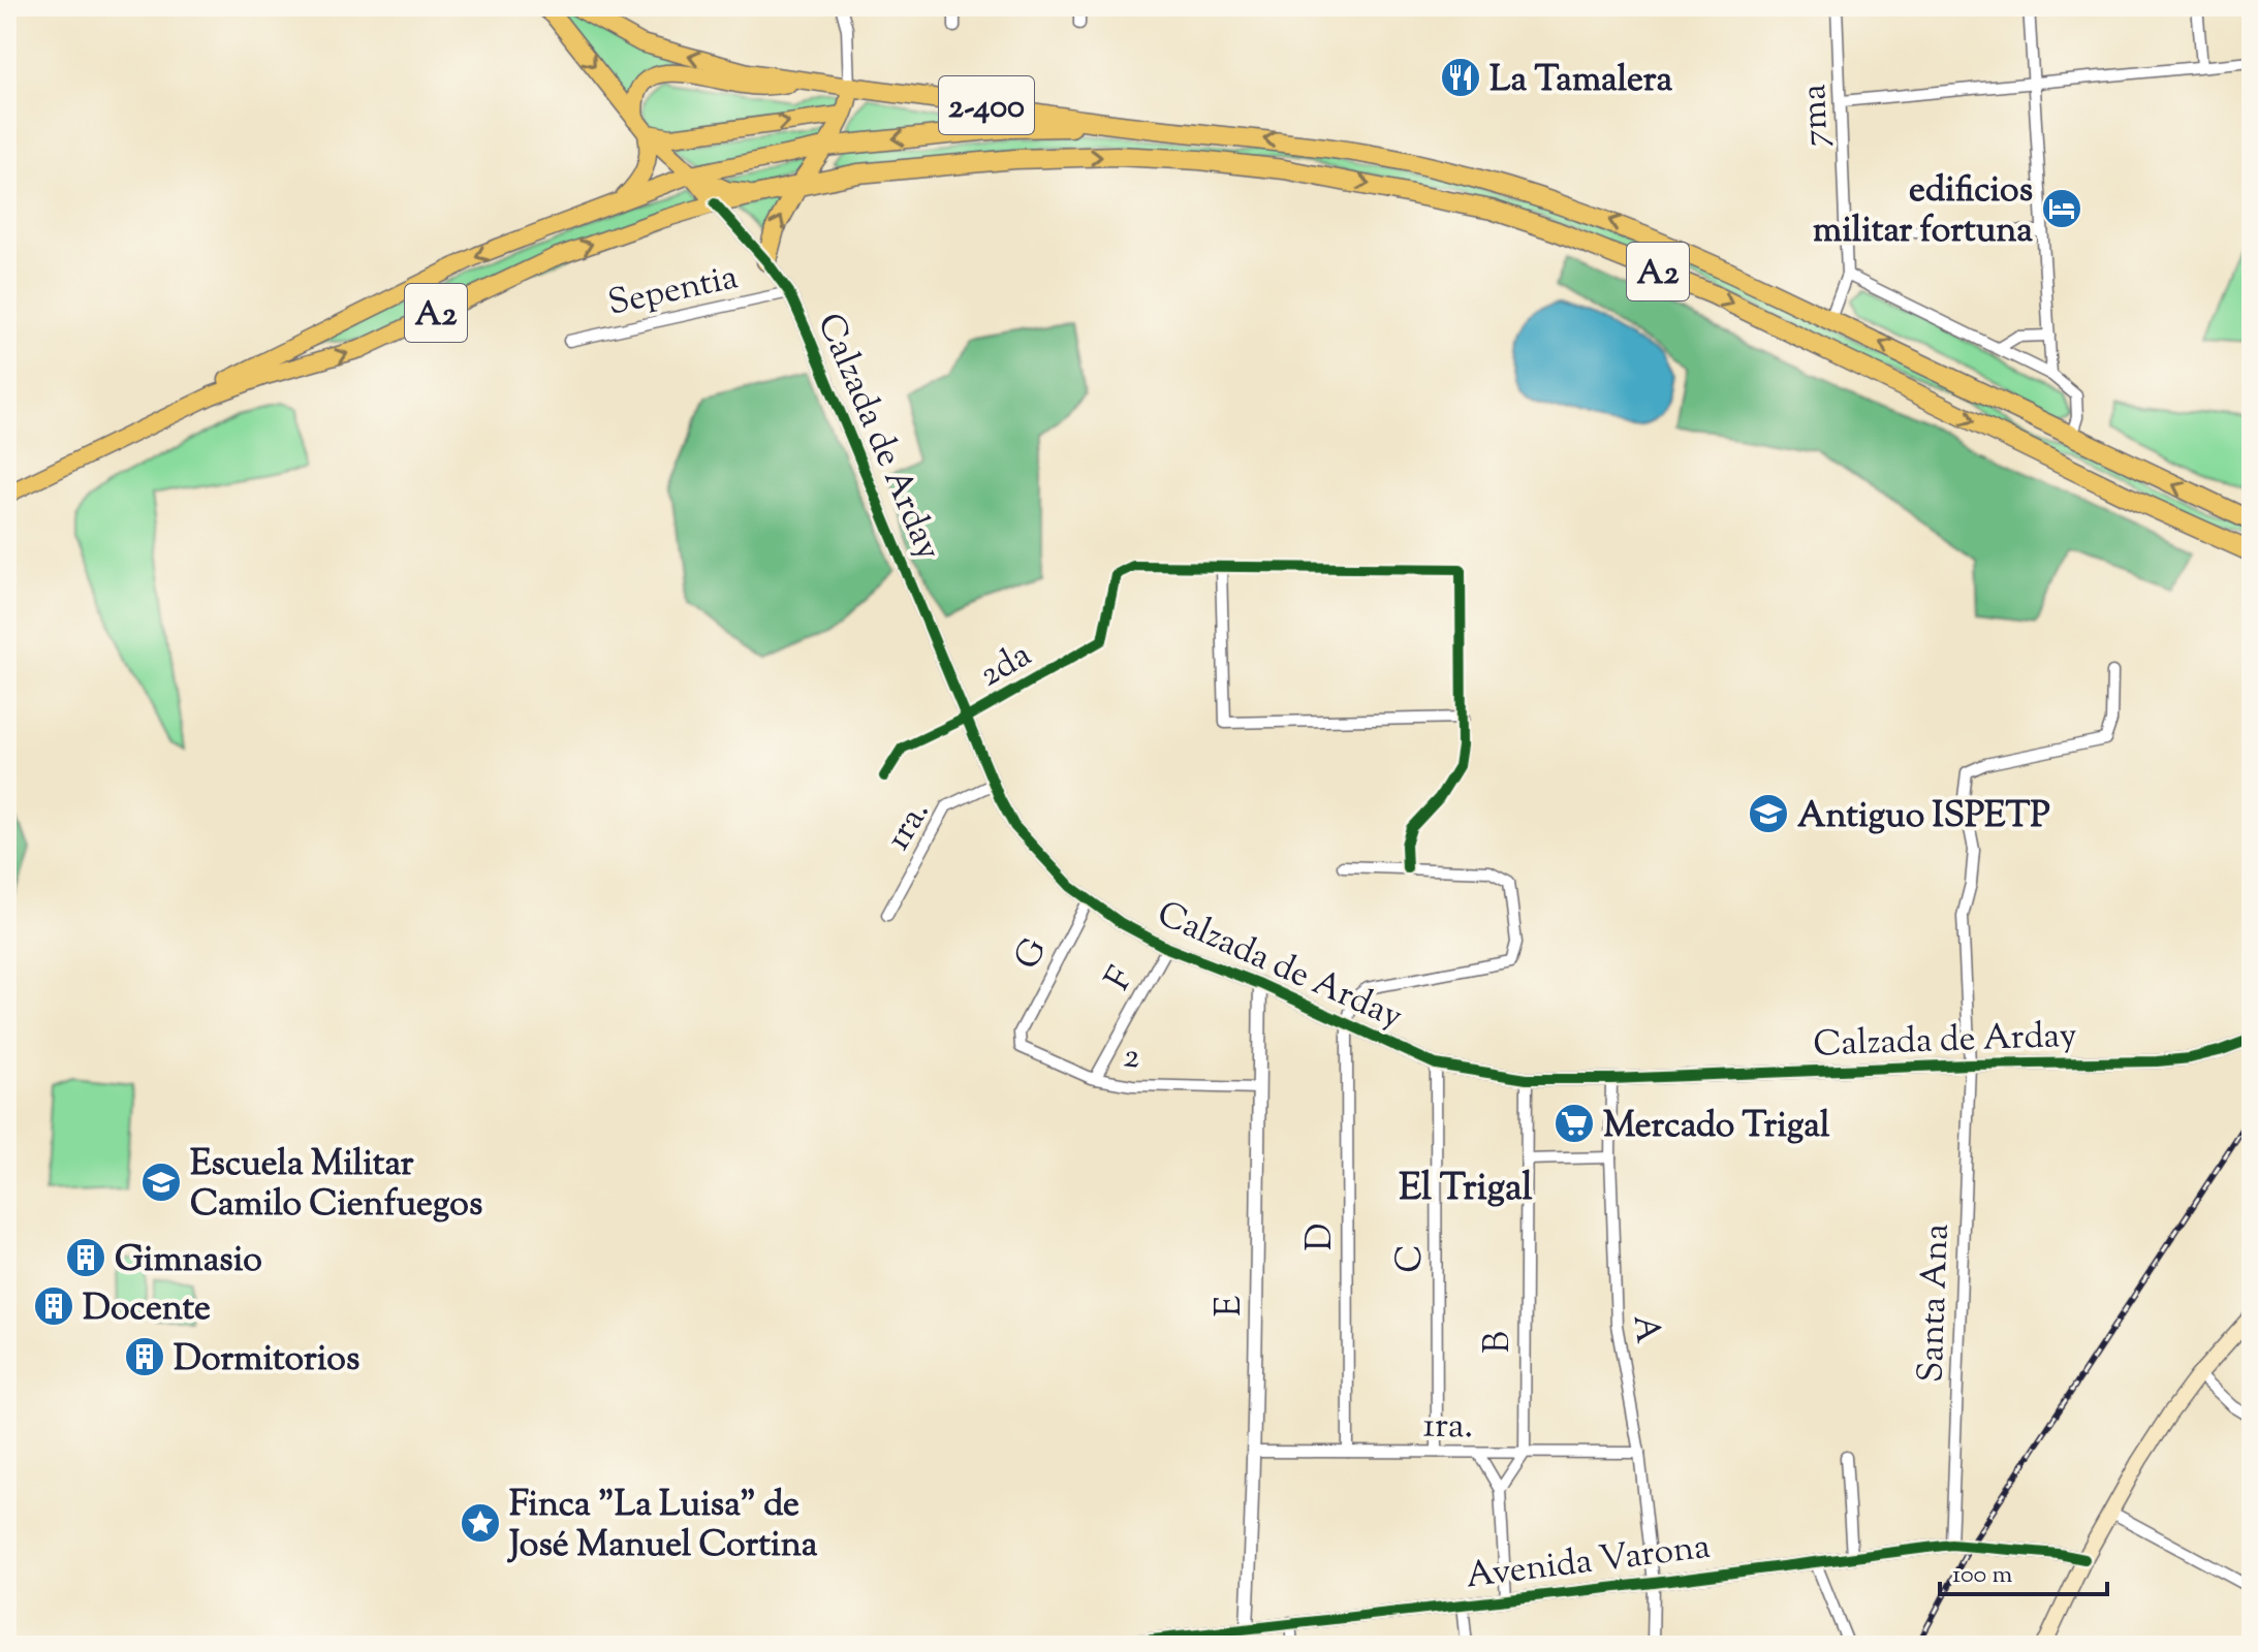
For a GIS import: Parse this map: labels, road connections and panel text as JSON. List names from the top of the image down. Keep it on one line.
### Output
{"streets":{"highway":["2-400","A2"],"street":["7ma","Sepentia","Calzada de Arday","2da","1ra.","G","F","2","D","C","Santa Ana","E","A","B","Avenida Varona"]},"crossings":[["2-400","A2"],["7ma","A2"],["A2","Calzada de Arday"],["Sepentia","Calzada de Arday"],["Calzada de Arday","2da"],["Calzada de Arday","1ra."],["Calzada de Arday","G"],["Calzada de Arday","F"],["Calzada de Arday","D"],["Calzada de Arday","C"],["Calzada de Arday","Santa Ana"],["Calzada de Arday","E"],["Calzada de Arday","A"],["Calzada de Arday","B"],["1ra.","D"],["1ra.","C"],["1ra.","E"],["1ra.","A"],["1ra.","B"],["G","2"],["F","2"],["2","E"],["Santa Ana","Avenida Varona"],["E","Avenida Varona"],["A","Avenida Varona"]],"districts":["El Trigal"],"places":{"restaurant":["La Tamalera"],"hotel":["edificios militar fortuna"],"school or university":["Antiguo ISPETP","Escuela Militar Camilo Cienfuegos"],"supermarket":["Mercado Trigal"],"building":["Gimnasio","Docente","Dormitorios"],"place":["Finca \"La Luisa\" de José Manuel Cortina"]},"scale_bar":"100 m"}
